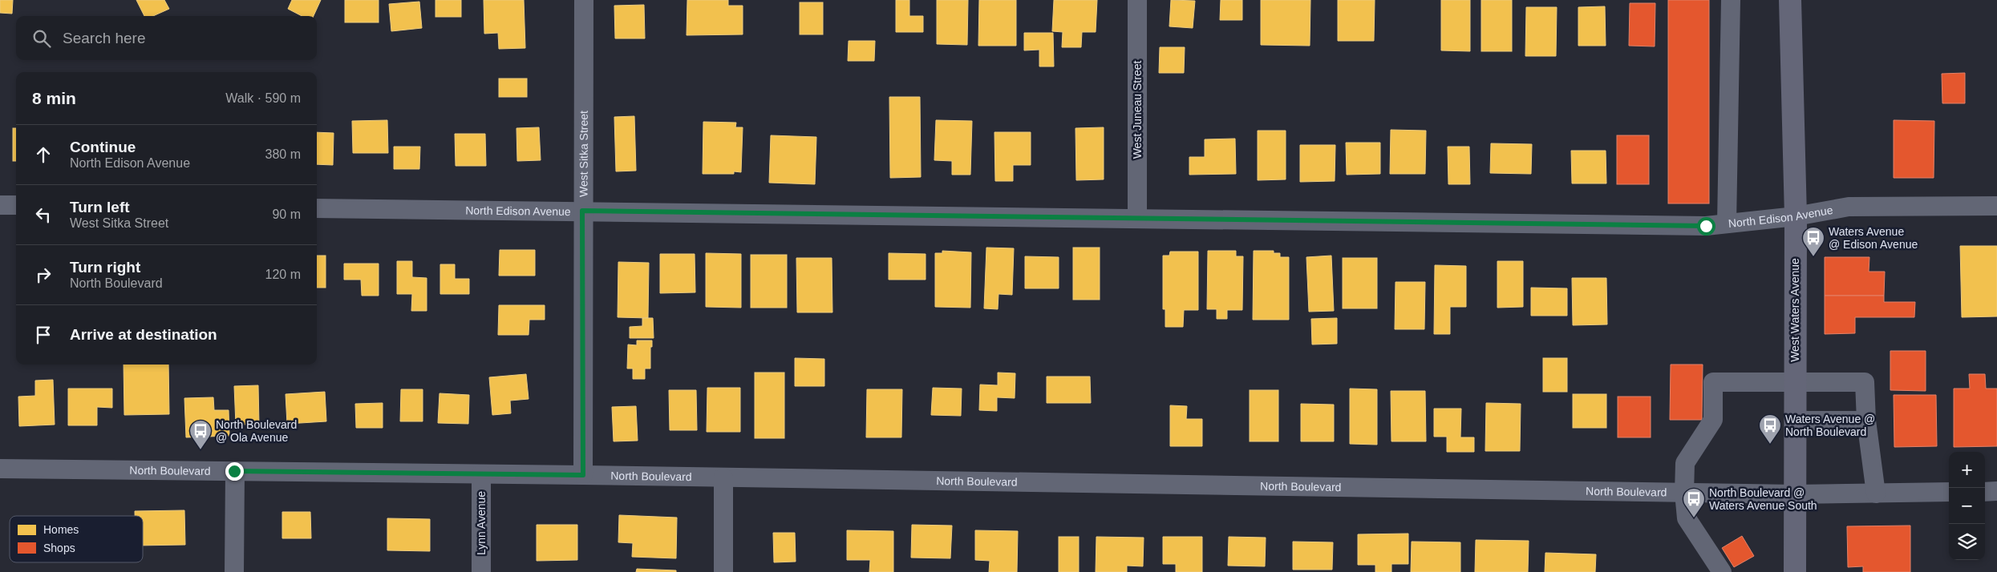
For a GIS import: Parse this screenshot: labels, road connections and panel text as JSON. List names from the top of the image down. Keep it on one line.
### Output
{"streets":{"main road":["West Waters Avenue"],"street":["West Juneau Street","West Sitka Street","North Edison Avenue","North Boulevard","Lynn Avenue"]},"crossings":[["West Juneau Street","North Edison Avenue"],["West Sitka Street","North Edison Avenue"],["West Sitka Street","North Boulevard"],["North Edison Avenue","West Waters Avenue"],["West Waters Avenue","North Boulevard"],["North Boulevard","Lynn Avenue"]],"places":{"bus stop":["Waters Avenue @ Edison Avenue","Waters Avenue @ North Boulevard","North Boulevard @ Ola Avenue","North Boulevard @ Waters Avenue South"]},"legend":["Homes","Shops"],"page":{"search":"Search here","heading":["8 min","Walk · 590 m"],"list":[["Continue","North Edison Avenue","380 m"],["Turn left","West Sitka Street","90 m"],["Turn right","North Boulevard","120 m"],"Arrive at destination"],"map_buttons":["+","−"]}}
